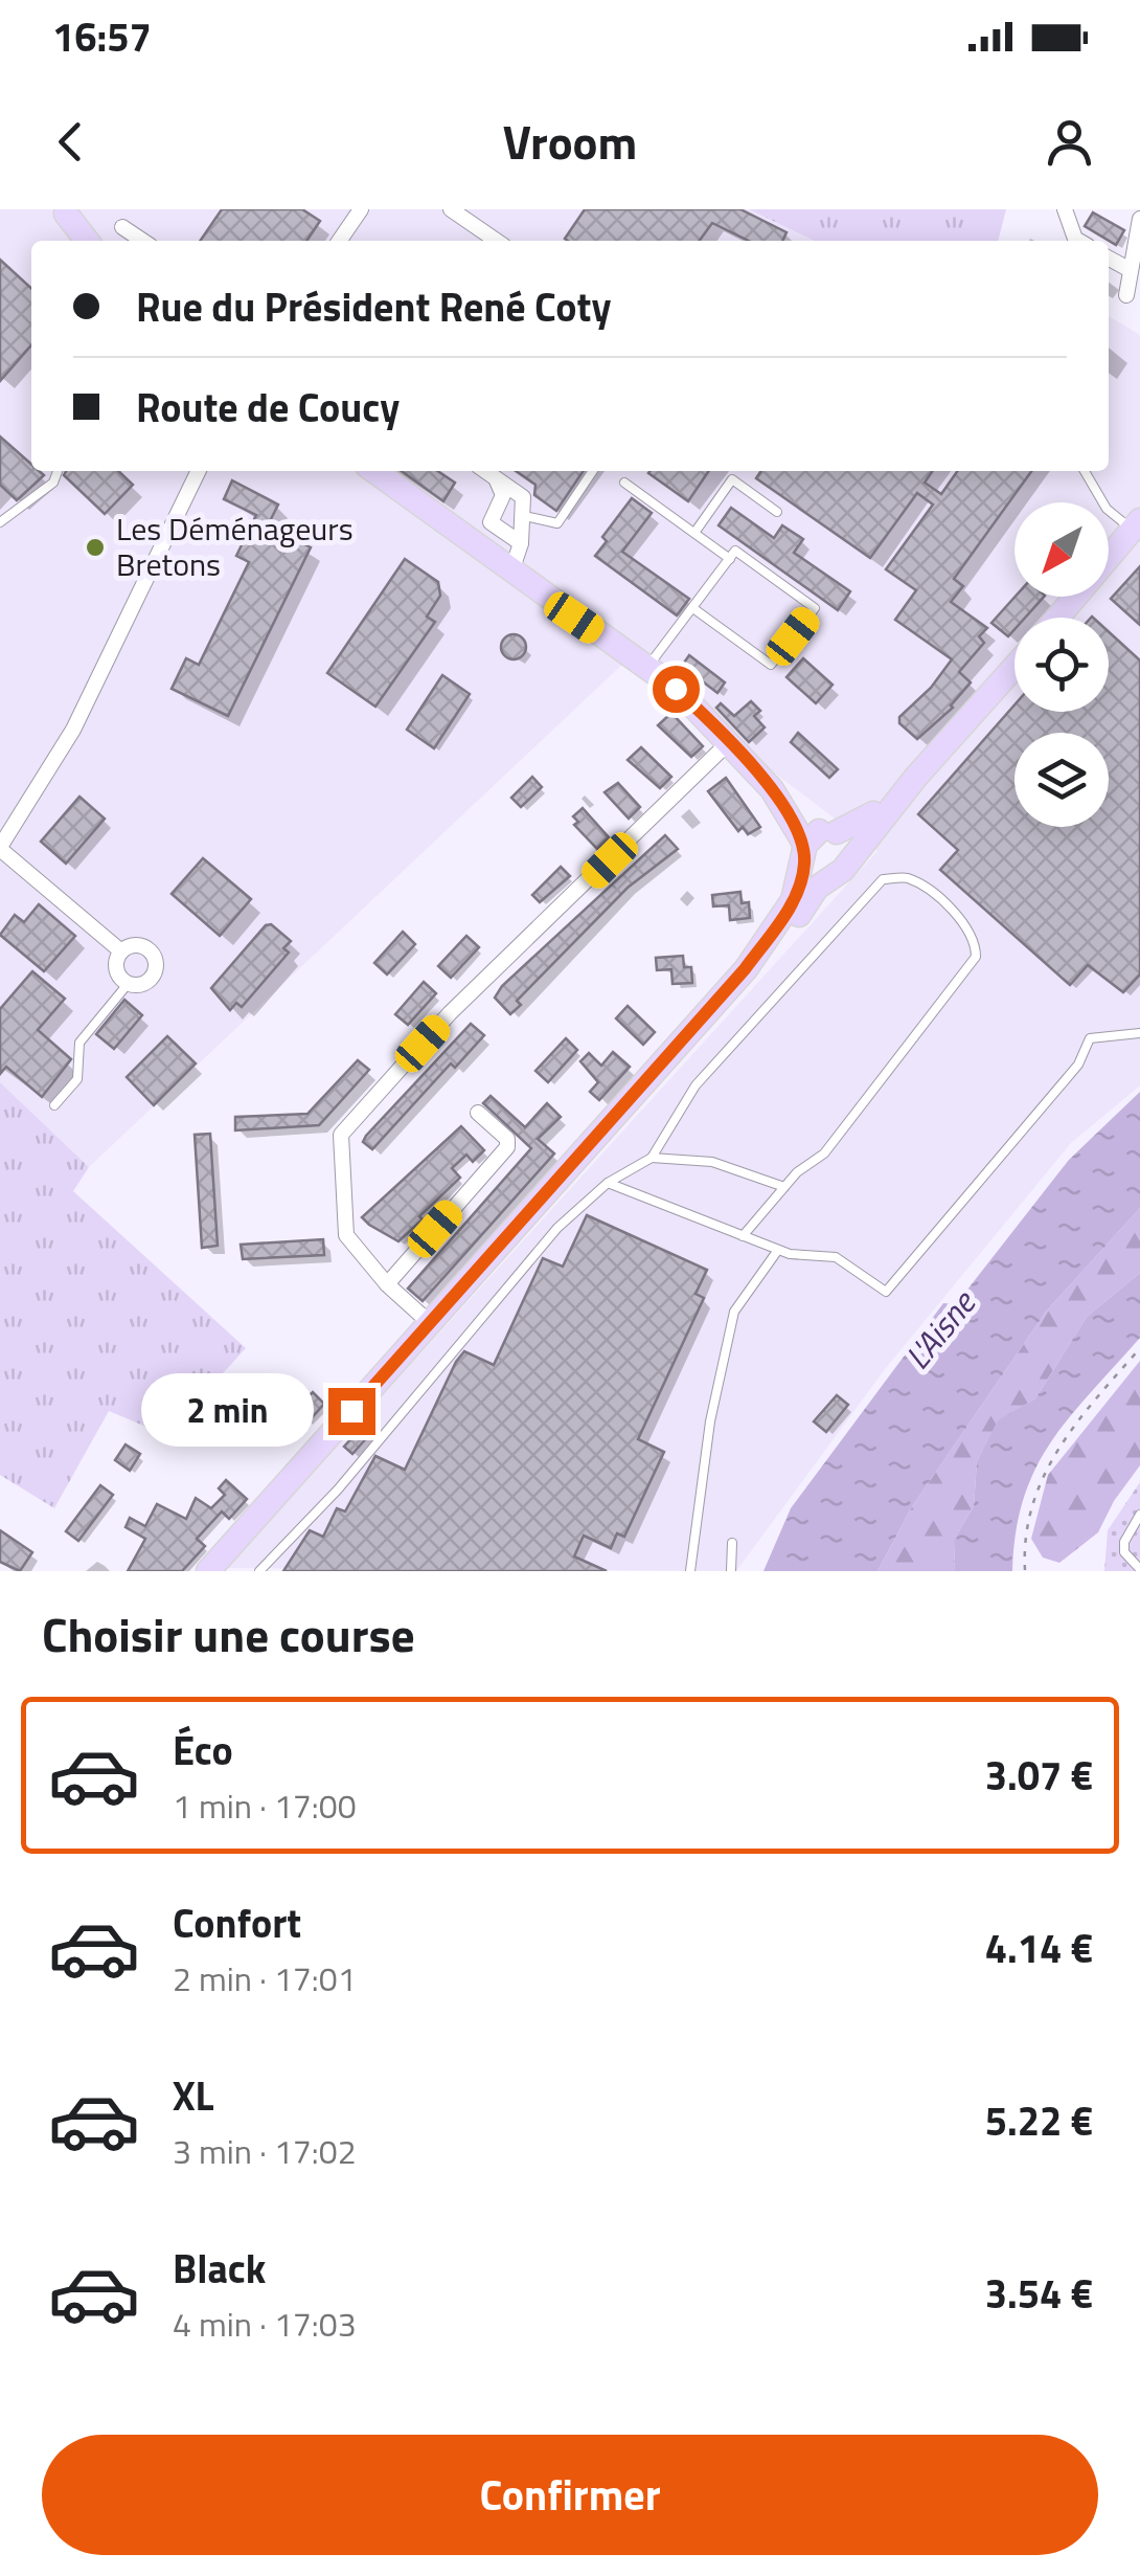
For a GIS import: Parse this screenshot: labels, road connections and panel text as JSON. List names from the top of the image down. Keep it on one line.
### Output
{"water":["L'Aisne"],"places":["Les Déménageurs Bretons"],"north":"bottom left","page":{"status":"16:57","header":"Vroom","banner":["Rue du Président René Coty","Route de Coucy"],"bubble":"2 min","heading":"Choisir une course","list":[{"name":"Éco","note":"1 min · 17:00","value":"3.07 €"},{"name":"Confort","note":"2 min · 17:01","value":"4.14 €"},{"name":"XL","note":"3 min · 17:02","value":"5.22 €"},{"name":"Black","note":"4 min · 17:03","value":"3.54 €"}],"buttons":"Confirmer"}}
